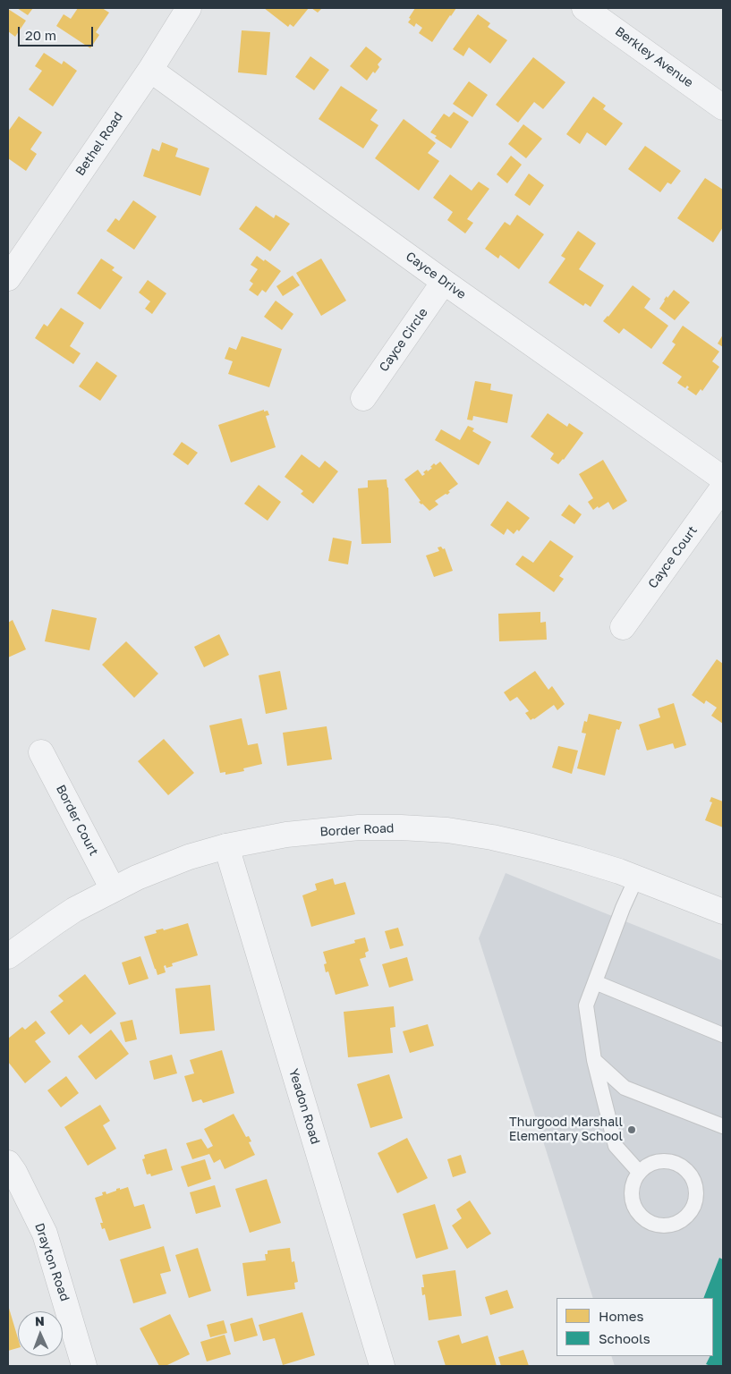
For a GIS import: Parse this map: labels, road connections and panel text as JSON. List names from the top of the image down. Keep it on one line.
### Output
{"streets":{"street":["Berkley Avenue","Bethel Road","Cayce Drive","Cayce Circle","Cayce Court","Border Court","Border Road","Yeadon Road","Drayton Road"]},"crossings":[["Bethel Road","Cayce Drive"],["Cayce Drive","Cayce Circle"],["Border Court","Border Road"],["Border Road","Yeadon Road"]],"places":["Thurgood Marshall Elementary School"],"legend":["Homes","Schools"],"scale_bar":"20 m","north":"top"}
